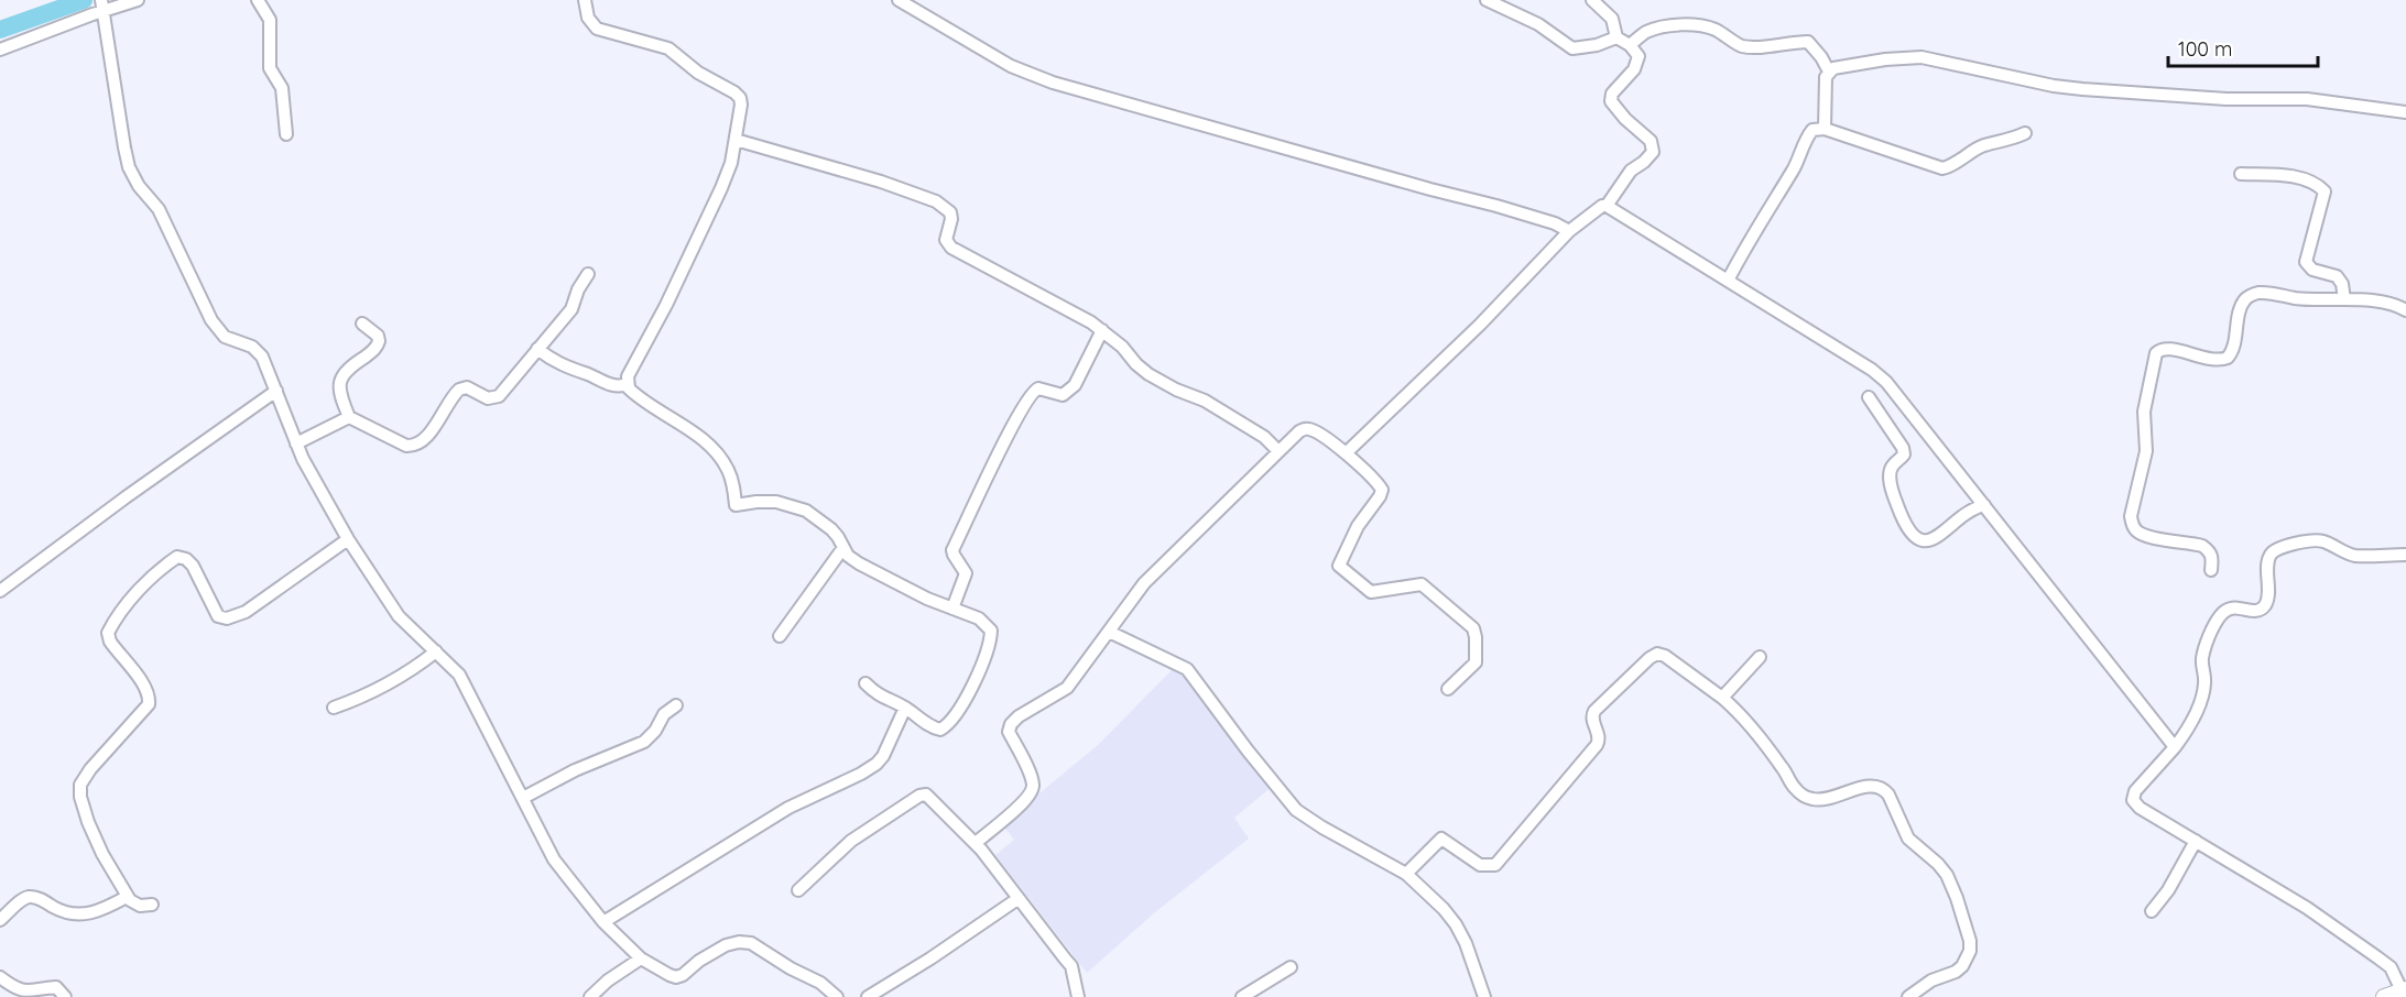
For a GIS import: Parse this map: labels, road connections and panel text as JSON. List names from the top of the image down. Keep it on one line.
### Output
{"scale_bar":"100 m"}
